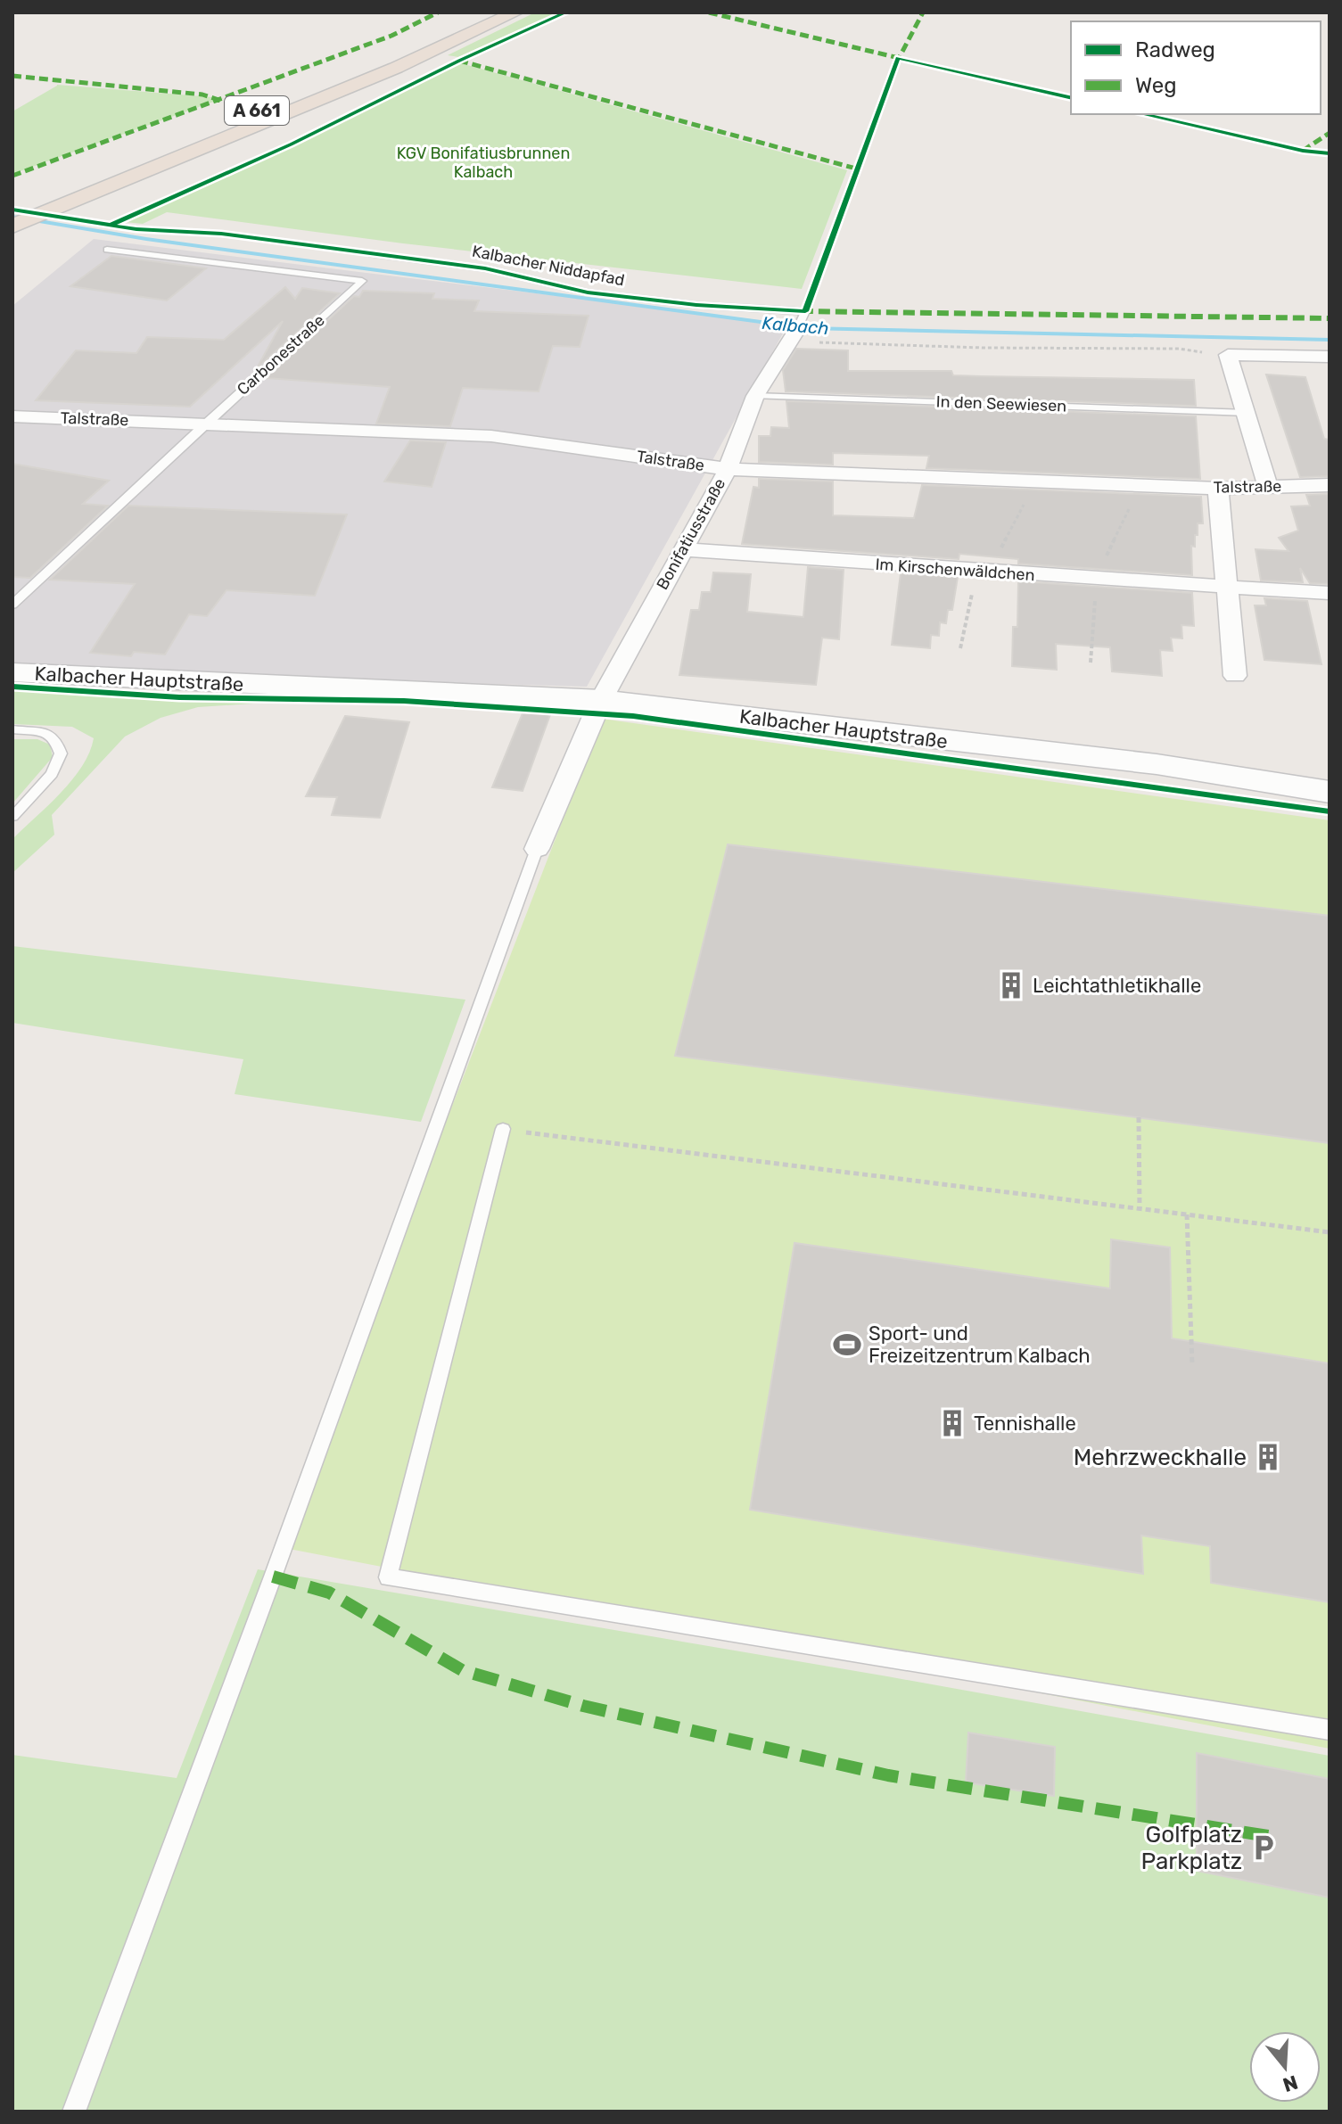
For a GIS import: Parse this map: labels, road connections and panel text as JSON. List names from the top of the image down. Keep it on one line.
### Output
{"streets":{"highway":["A 661"],"street":["Talstraße","Bonifatiusstraße","Im Kirschenwäldchen","Kalbacher Hauptstraße"],"lane":["Kalbacher Niddapfad","Carbonestraße","In den Seewiesen"]},"crossings":[["Kalbacher Niddapfad","Bonifatiusstraße"],["Carbonestraße","Talstraße"],["In den Seewiesen","Bonifatiusstraße"],["Talstraße","Bonifatiusstraße"],["Bonifatiusstraße","Im Kirschenwäldchen"],["Bonifatiusstraße","Kalbacher Hauptstraße"]],"water":["Kalbach"],"parks":["KGV Bonifatiusbrunnen Kalbach"],"places":{"building":["Leichtathletikhalle","Tennishalle","Mehrzweckhalle"],"sports":["Sport- und Freizeitzentrum Kalbach"],"parking":["Golfplatz Parkplatz"]},"legend":["Radweg","Weg"],"north":"bottom"}
